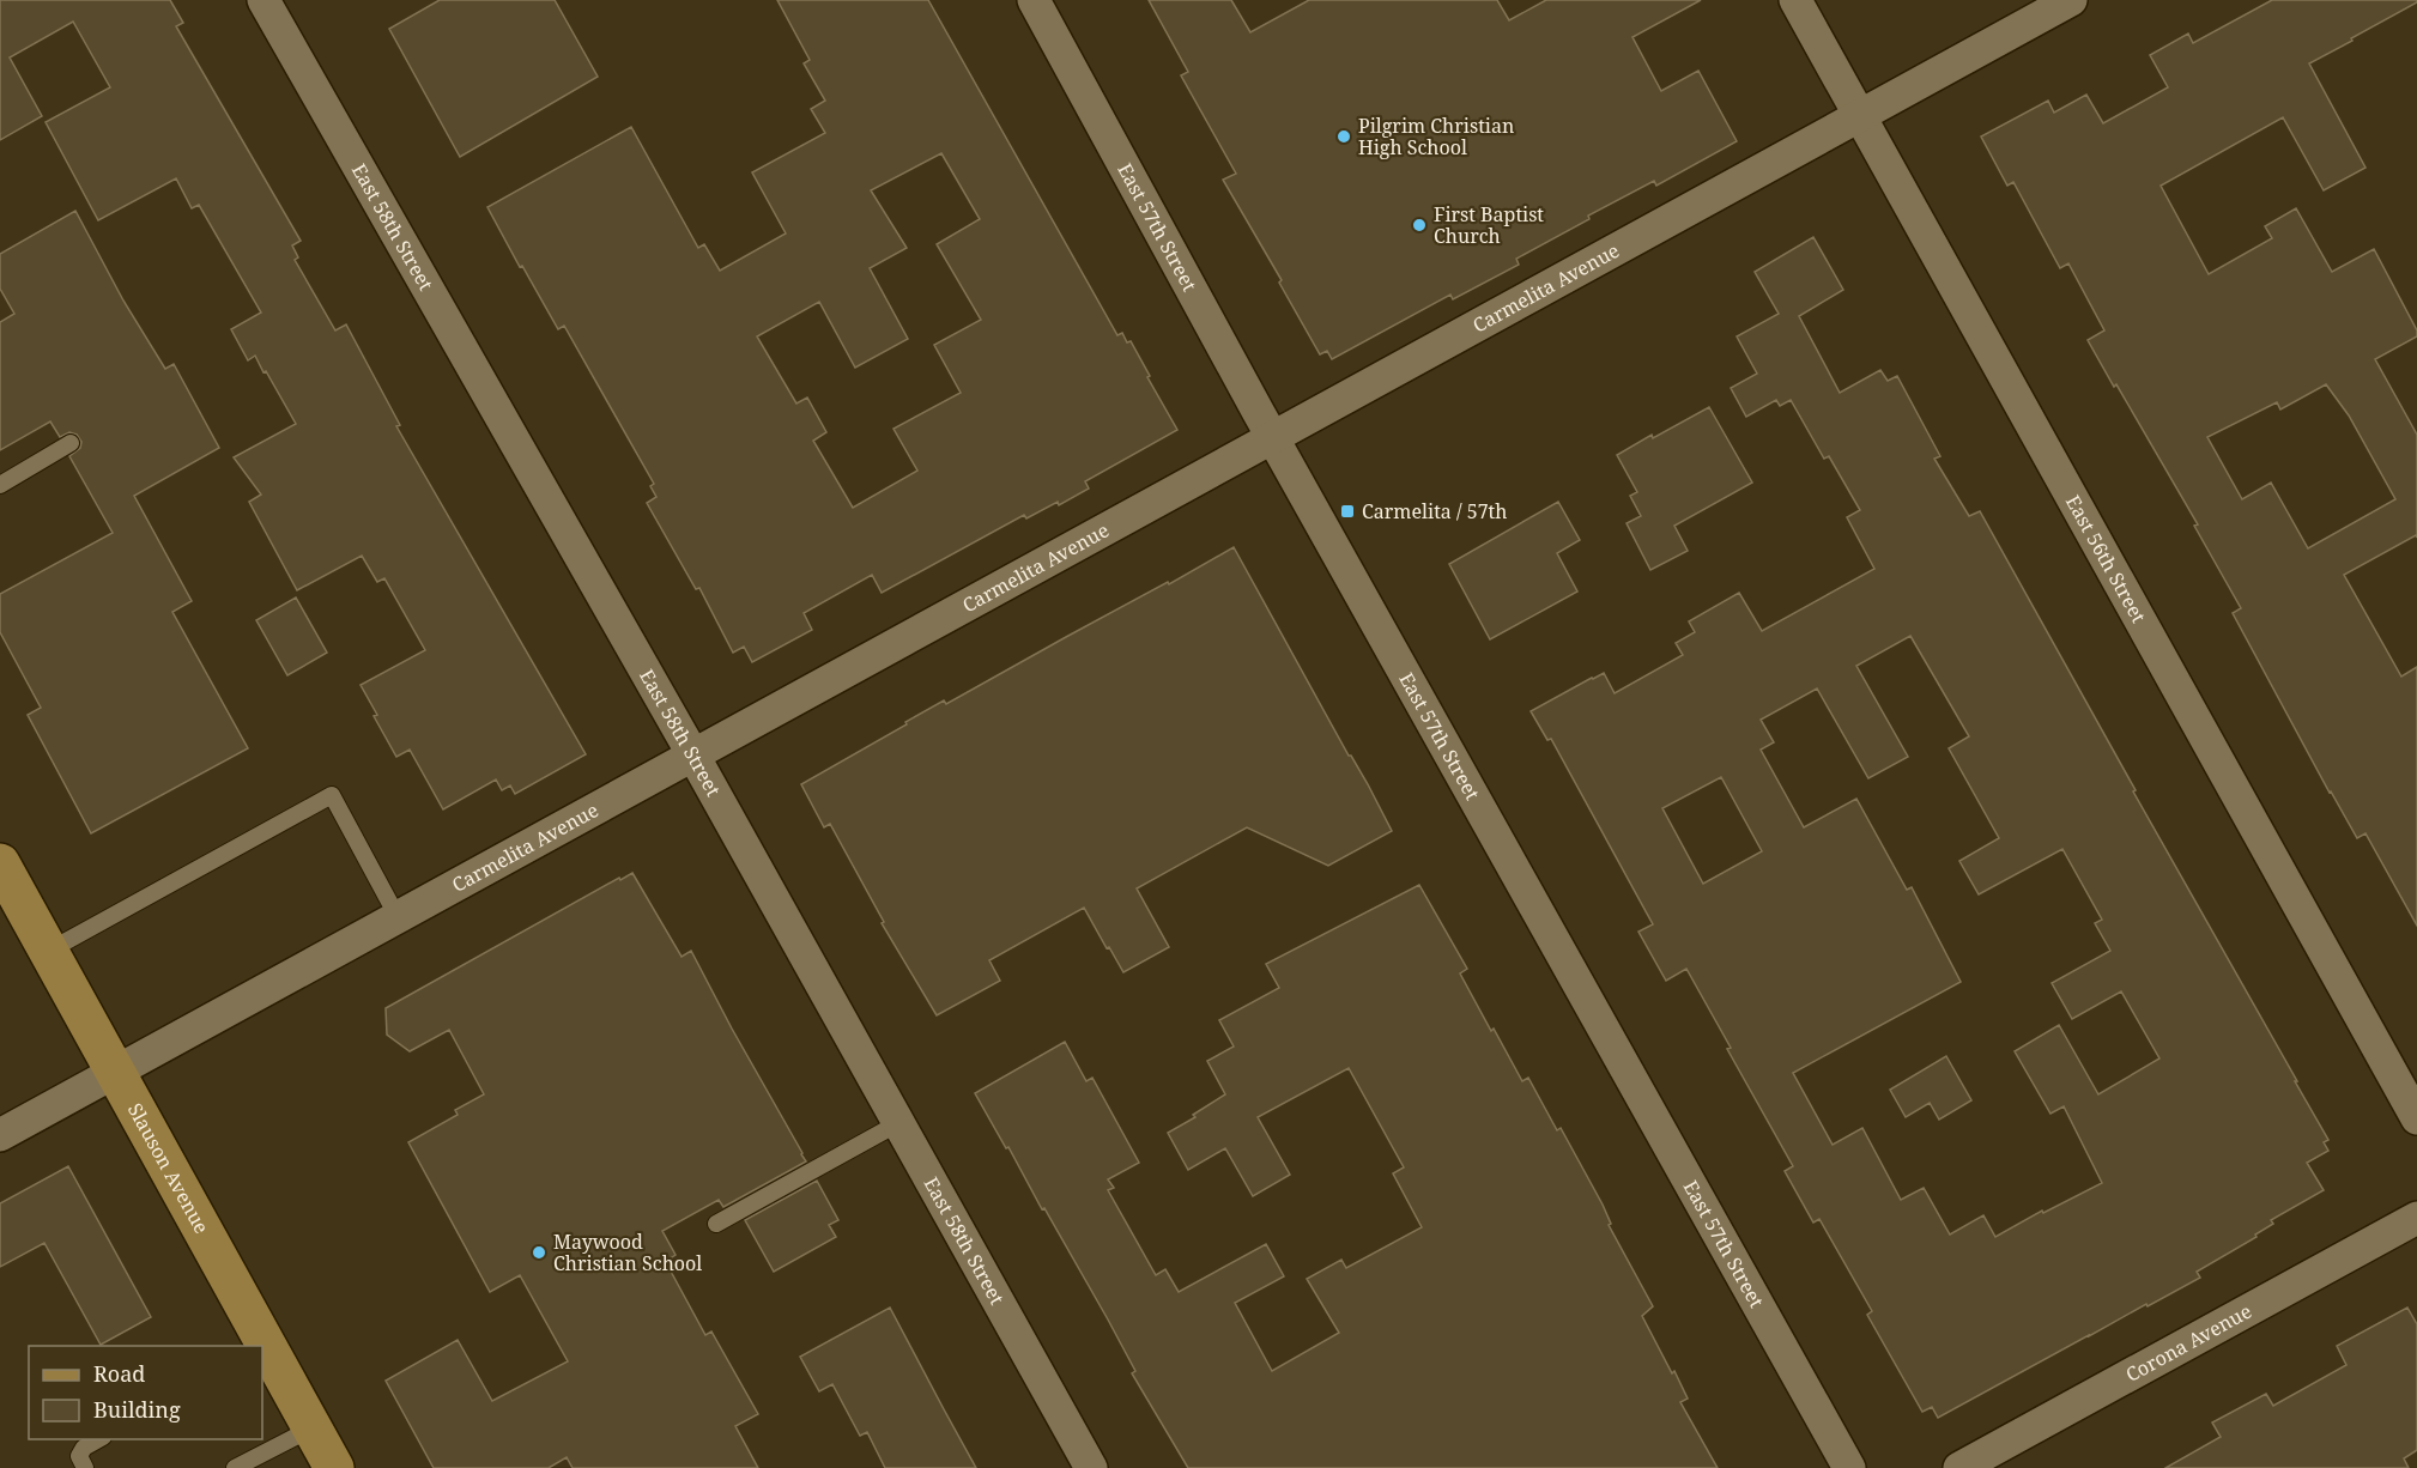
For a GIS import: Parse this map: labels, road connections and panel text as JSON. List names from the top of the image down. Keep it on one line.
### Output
{"streets":{"main road":["Slauson Avenue"],"street":["East 58th Street","East 57th Street","Carmelita Avenue","East 56th Street","Corona Avenue"]},"crossings":[["East 58th Street","Carmelita Avenue"],["East 57th Street","Carmelita Avenue"],["Carmelita Avenue","East 56th Street"],["Carmelita Avenue","Slauson Avenue"]],"places":{"other":["Pilgrim Christian High School","First Baptist Church","Maywood Christian School"],"transit":["Carmelita / 57th"]},"legend":["Road","Building"]}
